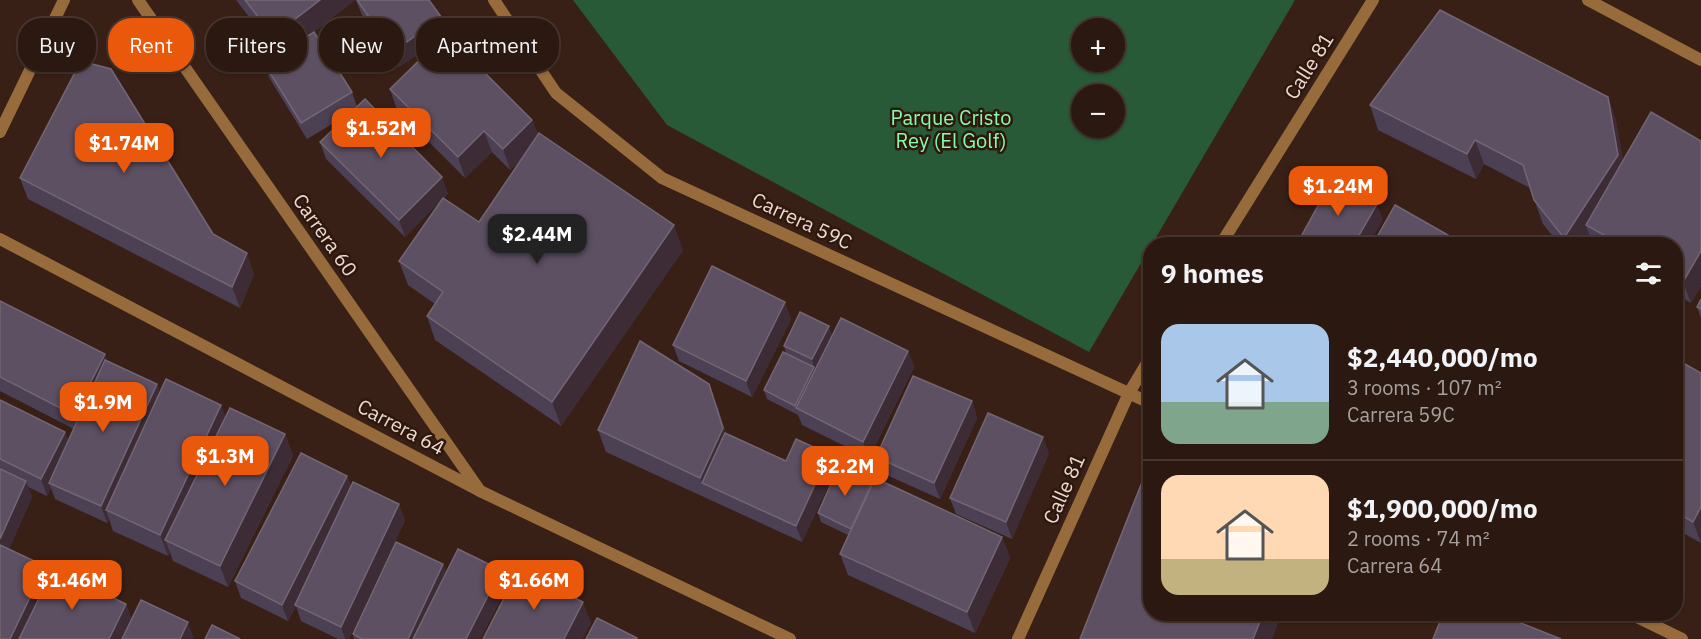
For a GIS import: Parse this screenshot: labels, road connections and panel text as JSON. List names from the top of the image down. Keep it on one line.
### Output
{"streets":{"street":["Calle 81","Carrera 59C","Carrera 60","Carrera 64"]},"crossings":[["Calle 81","Carrera 59C"],["Carrera 60","Carrera 64"]],"parks":["Parque Cristo Rey (El Golf)"],"page":{"map_buttons":["+","−"],"chip":["Buy","Rent","Filters","New","Apartment"],"price":["$1.52M","$1.74M","$1.24M","$2.44M","$1.9M","$1.3M","$2.2M","$1.46M","$1.66M"],"heading":"9 homes","list":[{"name":"$2,440,000/mo","note":"3 rooms · 107 m² · Carrera 59C"},{"name":"$1,900,000/mo","note":"2 rooms · 74 m² · Carrera 64"}]}}
